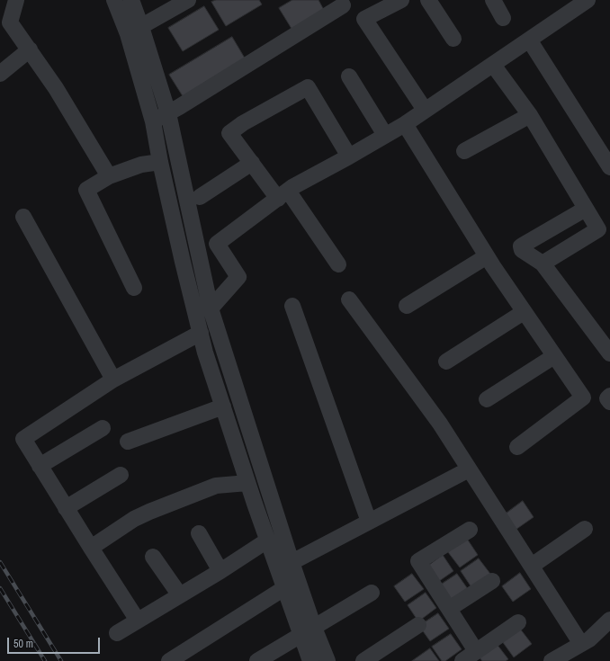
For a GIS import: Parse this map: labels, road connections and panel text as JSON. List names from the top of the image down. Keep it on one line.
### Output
{"scale_bar":"50 m"}
